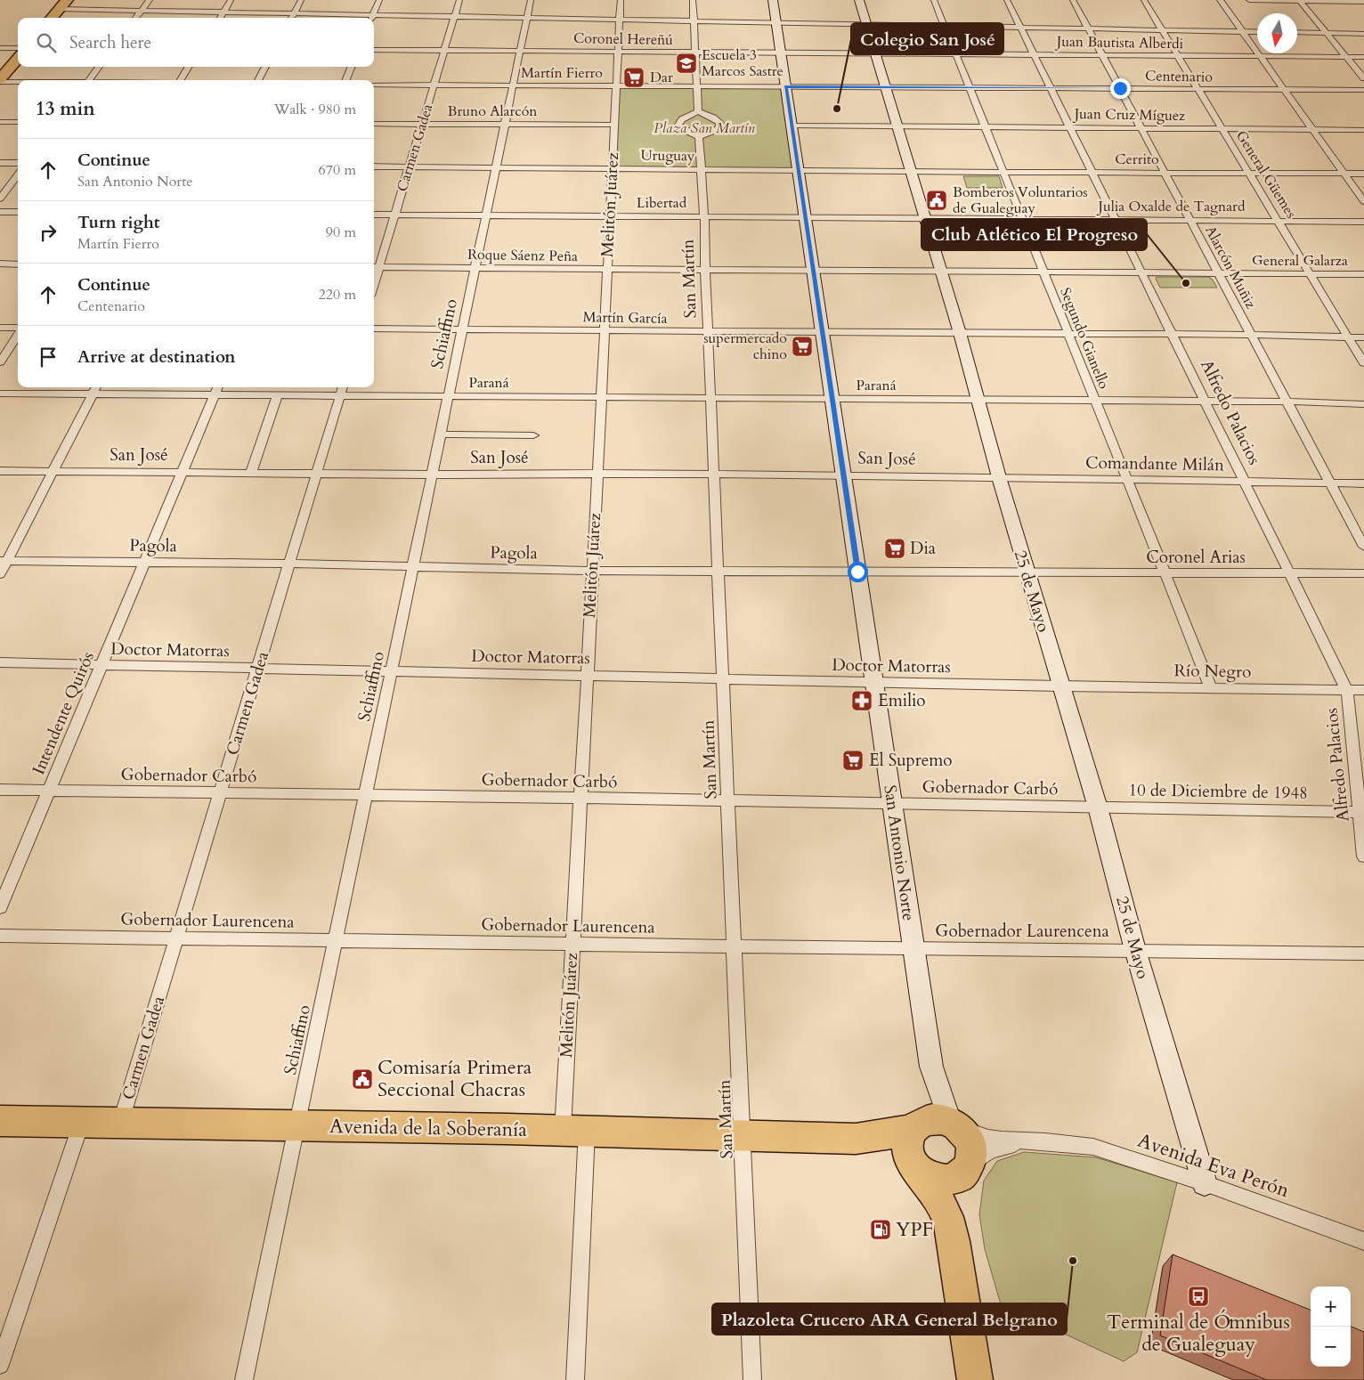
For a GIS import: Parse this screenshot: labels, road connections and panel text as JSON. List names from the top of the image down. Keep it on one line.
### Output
{"streets":{"highway":["Avenida de la Soberanía"],"street":["Coronel Hereñú","Juan Bautista Alberdi","Martín Fierro","Centenario","Bruno Alarcón","Juan Cruz Míguez","Carmen Gadea","Uruguay","Cerrito","General Güemes","Libertad","Melitón Juárez","Julia Oxalde de Tagnard","Roque Sáenz Peña","General Galarza","Alarcón Muñiz","San Martín","Martín García","Schiaffino","Segundo Gianello","Paraná","Alfredo Palacios","San José","Comandante Milán","Pagola","Coronel Arias","25 de Mayo","Doctor Matorras","Río Negro","Intendente Quirós","Gobernador Carbó","10 de Diciembre de 1948","San Antonio Norte","Gobernador Laurencena","Avenida Eva Perón"]},"crossings":[["Coronel Hereñú","Juan Bautista Alberdi"],["Coronel Hereñú","Carmen Gadea"],["Coronel Hereñú","Melitón Juárez"],["Coronel Hereñú","Schiaffino"],["Coronel Hereñú","25 de Mayo"],["Coronel Hereñú","San Antonio Norte"],["Juan Bautista Alberdi","General Güemes"],["Juan Bautista Alberdi","Alarcón Muñiz"],["Juan Bautista Alberdi","Segundo Gianello"],["Juan Bautista Alberdi","Alfredo Palacios"],["Juan Bautista Alberdi","25 de Mayo"],["Martín Fierro","Centenario"],["Martín Fierro","Carmen Gadea"],["Martín Fierro","Melitón Juárez"],["Martín Fierro","Schiaffino"],["Martín Fierro","25 de Mayo"],["Martín Fierro","San Antonio Norte"],["Centenario","General Güemes"],["Centenario","Alarcón Muñiz"],["Centenario","Segundo Gianello"],["Centenario","Alfredo Palacios"],["Centenario","25 de Mayo"],["Bruno Alarcón","Carmen Gadea"],["Bruno Alarcón","Melitón Juárez"],["Bruno Alarcón","Schiaffino"],["Juan Cruz Míguez","General Güemes"],["Juan Cruz Míguez","Alarcón Muñiz"],["Juan Cruz Míguez","Segundo Gianello"],["Juan Cruz Míguez","Alfredo Palacios"],["Juan Cruz Míguez","25 de Mayo"],["Carmen Gadea","Uruguay"],["Carmen Gadea","Libertad"],["Carmen Gadea","Roque Sáenz Peña"],["Carmen Gadea","Paraná"],["Carmen Gadea","San José"],["Carmen Gadea","Pagola"],["Carmen Gadea","Doctor Matorras"],["Carmen Gadea","Gobernador Carbó"],["Carmen Gadea","Gobernador Laurencena"],["Carmen Gadea","Avenida de la Soberanía"],["Uruguay","Cerrito"],["Uruguay","Melitón Juárez"],["Uruguay","San Martín"],["Uruguay","Schiaffino"],["Uruguay","25 de Mayo"],["Uruguay","San Antonio Norte"],["Cerrito","General Güemes"],["Cerrito","Alarcón Muñiz"],["Cerrito","Segundo Gianello"],["Cerrito","Alfredo Palacios"],["Cerrito","25 de Mayo"],["General Güemes","Julia Oxalde de Tagnard"],["General Güemes","General Galarza"],["General Güemes","Martín García"],["Libertad","Melitón Juárez"],["Libertad","Julia Oxalde de Tagnard"],["Libertad","San Martín"],["Libertad","Schiaffino"],["Libertad","25 de Mayo"],["Libertad","San Antonio Norte"],["Melitón Juárez","Roque Sáenz Peña"],["Melitón Juárez","Martín García"],["Melitón Juárez","Paraná"],["Melitón Juárez","San José"],["Melitón Juárez","Pagola"],["Melitón Juárez","Doctor Matorras"],["Melitón Juárez","Gobernador Carbó"],["Melitón Juárez","Gobernador Laurencena"],["Melitón Juárez","Avenida de la Soberanía"],["Julia Oxalde de Tagnard","Alarcón Muñiz"],["Julia Oxalde de Tagnard","Segundo Gianello"],["Julia Oxalde de Tagnard","Alfredo Palacios"],["Julia Oxalde de Tagnard","25 de Mayo"],["Roque Sáenz Peña","General Galarza"],["Roque Sáenz Peña","San Martín"],["Roque Sáenz Peña","Schiaffino"],["Roque Sáenz Peña","25 de Mayo"],["Roque Sáenz Peña","San Antonio Norte"],["General Galarza","Alarcón Muñiz"],["General Galarza","Segundo Gianello"],["General Galarza","Alfredo Palacios"],["General Galarza","25 de Mayo"],["Alarcón Muñiz","Martín García"],["Alarcón Muñiz","Paraná"],["Alarcón Muñiz","Comandante Milán"],["San Martín","Martín García"],["San Martín","Paraná"],["San Martín","San José"],["San Martín","Pagola"],["San Martín","Doctor Matorras"],["San Martín","Gobernador Carbó"],["San Martín","Gobernador Laurencena"],["San Martín","Avenida de la Soberanía"],["Martín García","Schiaffino"],["Martín García","Segundo Gianello"],["Martín García","Alfredo Palacios"],["Martín García","25 de Mayo"],["Martín García","San Antonio Norte"],["Schiaffino","Paraná"],["Schiaffino","San José"],["Schiaffino","Pagola"],["Schiaffino","Doctor Matorras"],["Schiaffino","Gobernador Carbó"],["Schiaffino","Gobernador Laurencena"],["Schiaffino","Avenida de la Soberanía"],["Segundo Gianello","Paraná"],["Segundo Gianello","Comandante Milán"],["Segundo Gianello","Coronel Arias"],["Segundo Gianello","Río Negro"],["Paraná","Alfredo Palacios"],["Paraná","25 de Mayo"],["Paraná","Intendente Quirós"],["Paraná","San Antonio Norte"],["Alfredo Palacios","Comandante Milán"],["Alfredo Palacios","Coronel Arias"],["Alfredo Palacios","Río Negro"],["Alfredo Palacios","10 de Diciembre de 1948"],["San José","Comandante Milán"],["San José","25 de Mayo"],["San José","Intendente Quirós"],["San José","San Antonio Norte"],["Comandante Milán","25 de Mayo"],["Pagola","Coronel Arias"],["Pagola","25 de Mayo"],["Pagola","Intendente Quirós"],["Pagola","San Antonio Norte"],["Coronel Arias","25 de Mayo"],["25 de Mayo","Doctor Matorras"],["25 de Mayo","Río Negro"],["25 de Mayo","Gobernador Carbó"],["25 de Mayo","10 de Diciembre de 1948"],["25 de Mayo","Gobernador Laurencena"],["25 de Mayo","Avenida Eva Perón"],["Doctor Matorras","Río Negro"],["Doctor Matorras","Intendente Quirós"],["Doctor Matorras","San Antonio Norte"],["Intendente Quirós","Gobernador Carbó"],["Gobernador Carbó","10 de Diciembre de 1948"],["Gobernador Carbó","San Antonio Norte"],["San Antonio Norte","Gobernador Laurencena"],["San Antonio Norte","Avenida de la Soberanía"],["San Antonio Norte","Avenida Eva Perón"],["Avenida de la Soberanía","Avenida Eva Perón"]],"parks":["Plaza San Martín"],"places":{"school or university":["Escuela 3 Marcos Sastre"],"supermarket":["Dar","supermercado chino","Dia","El Supremo"],"other":["Colegio San José","Club Atlético El Progreso","Plazoleta Crucero ARA General Belgrano"],"public building":["Bomberos Voluntarios de Gualeguay","Comisaría Primera Seccional Chacras"],"pharmacy":["Emilio"],"fuel station":["YPF"],"bus stop":["Terminal de Ómnibus de Gualeguay"]},"north":"bottom","page":{"search":"Search here","heading":["13 min","Walk · 980 m"],"list":[["Continue","San Antonio Norte","670 m"],["Turn right","Martín Fierro","90 m"],["Continue","Centenario","220 m"],"Arrive at destination"],"map_buttons":["+","−"]}}
